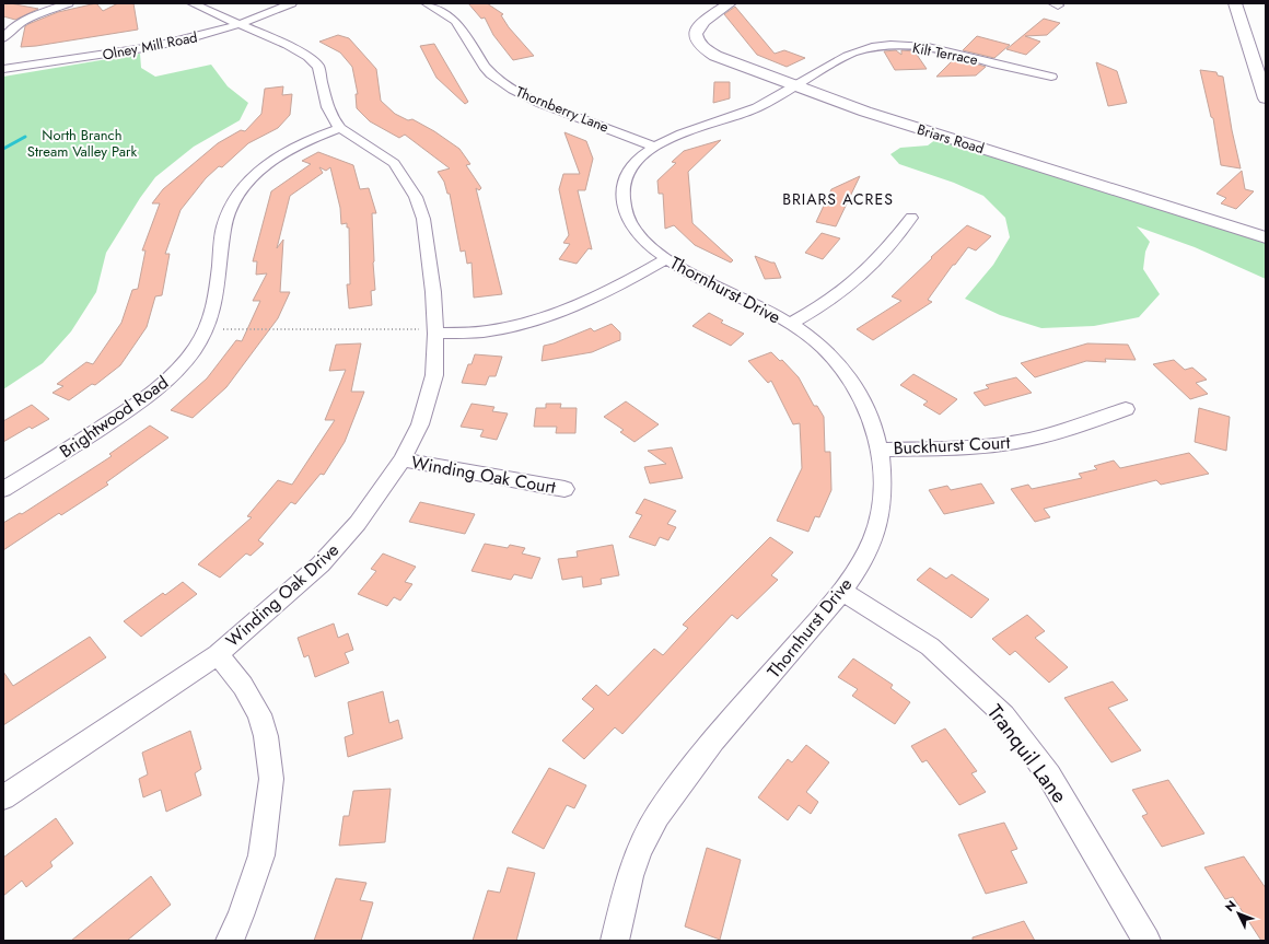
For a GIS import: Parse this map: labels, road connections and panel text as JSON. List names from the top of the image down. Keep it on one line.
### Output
{"streets":{"street":["Olney Mill Road","Kilt Terrace","Thornberry Lane","Briars Road","Thornhurst Drive","Brightwood Road","Buckhurst Court","Winding Oak Court","Winding Oak Drive","Tranquil Lane"]},"crossings":[["Olney Mill Road","Winding Oak Drive"],["Kilt Terrace","Briars Road"],["Kilt Terrace","Thornhurst Drive"],["Thornberry Lane","Thornhurst Drive"],["Briars Road","Thornhurst Drive"],["Thornhurst Drive","Buckhurst Court"],["Thornhurst Drive","Tranquil Lane"],["Brightwood Road","Winding Oak Drive"],["Winding Oak Court","Winding Oak Drive"]],"districts":["BRIARS ACRES"],"parks":["North Branch Stream Valley Park"],"north":"top left"}
